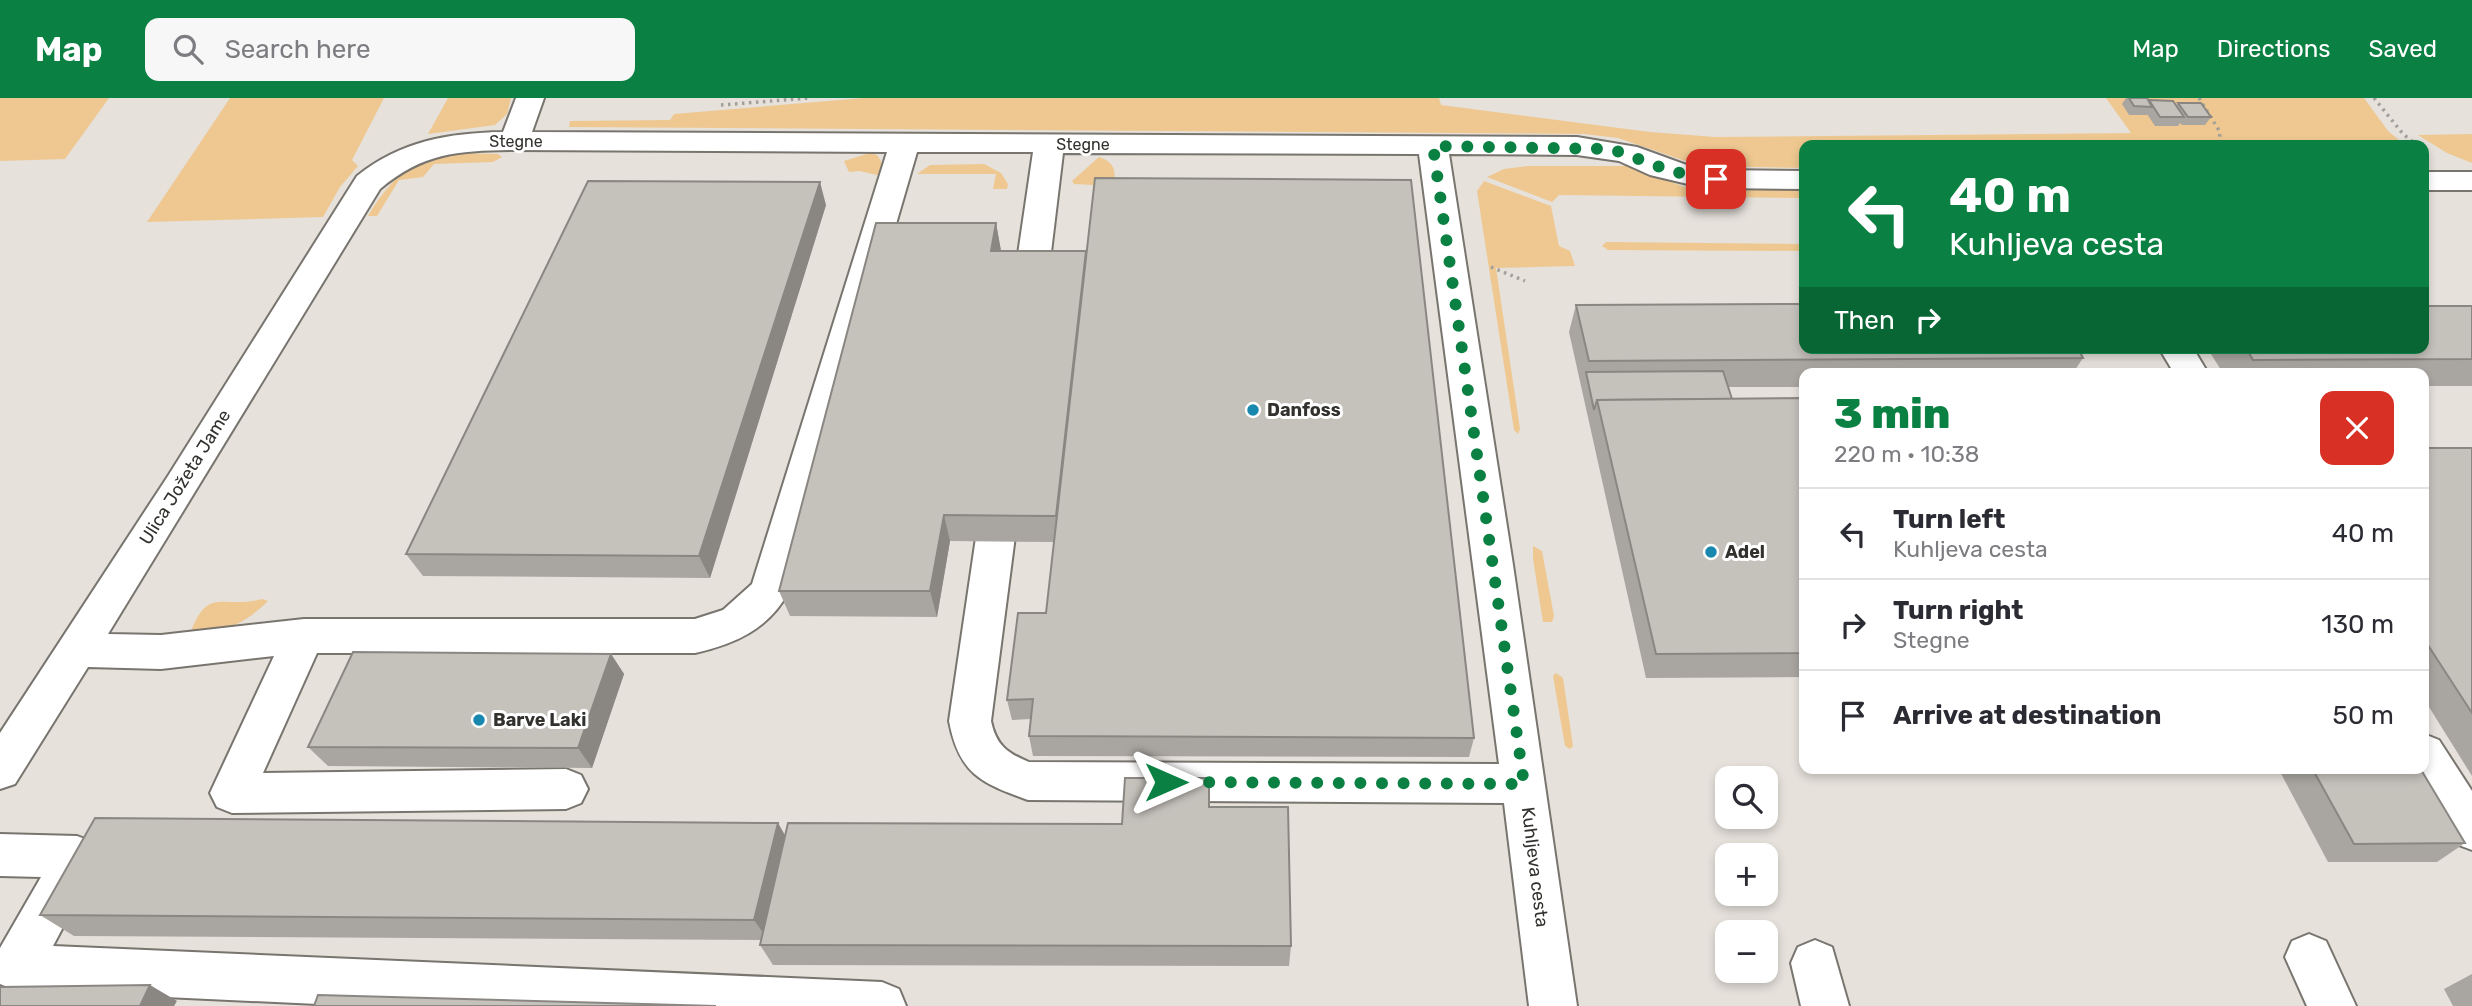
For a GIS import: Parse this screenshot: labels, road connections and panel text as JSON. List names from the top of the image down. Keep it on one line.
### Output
{"streets":{"street":["Stegne","Ulica Jožeta Jame","Kuhljeva cesta"]},"crossings":[["Stegne","Ulica Jožeta Jame"],["Stegne","Kuhljeva cesta"]],"places":["Danfoss","Adel","Barve Laki"],"page":{"header":"Map","search":"Search here","nav":["Map","Directions","Saved"],"turn":["40 m","Kuhljeva cesta"],"then":"Then","heading":["3 min","220 m · 10:38"],"list":[{"name":"Turn left","note":"Kuhljeva cesta","value":"40 m"},{"name":"Turn right","note":"Stegne","value":"130 m"},{"name":"Arrive at destination","value":"50 m"}],"map_buttons":["+","−"]}}
